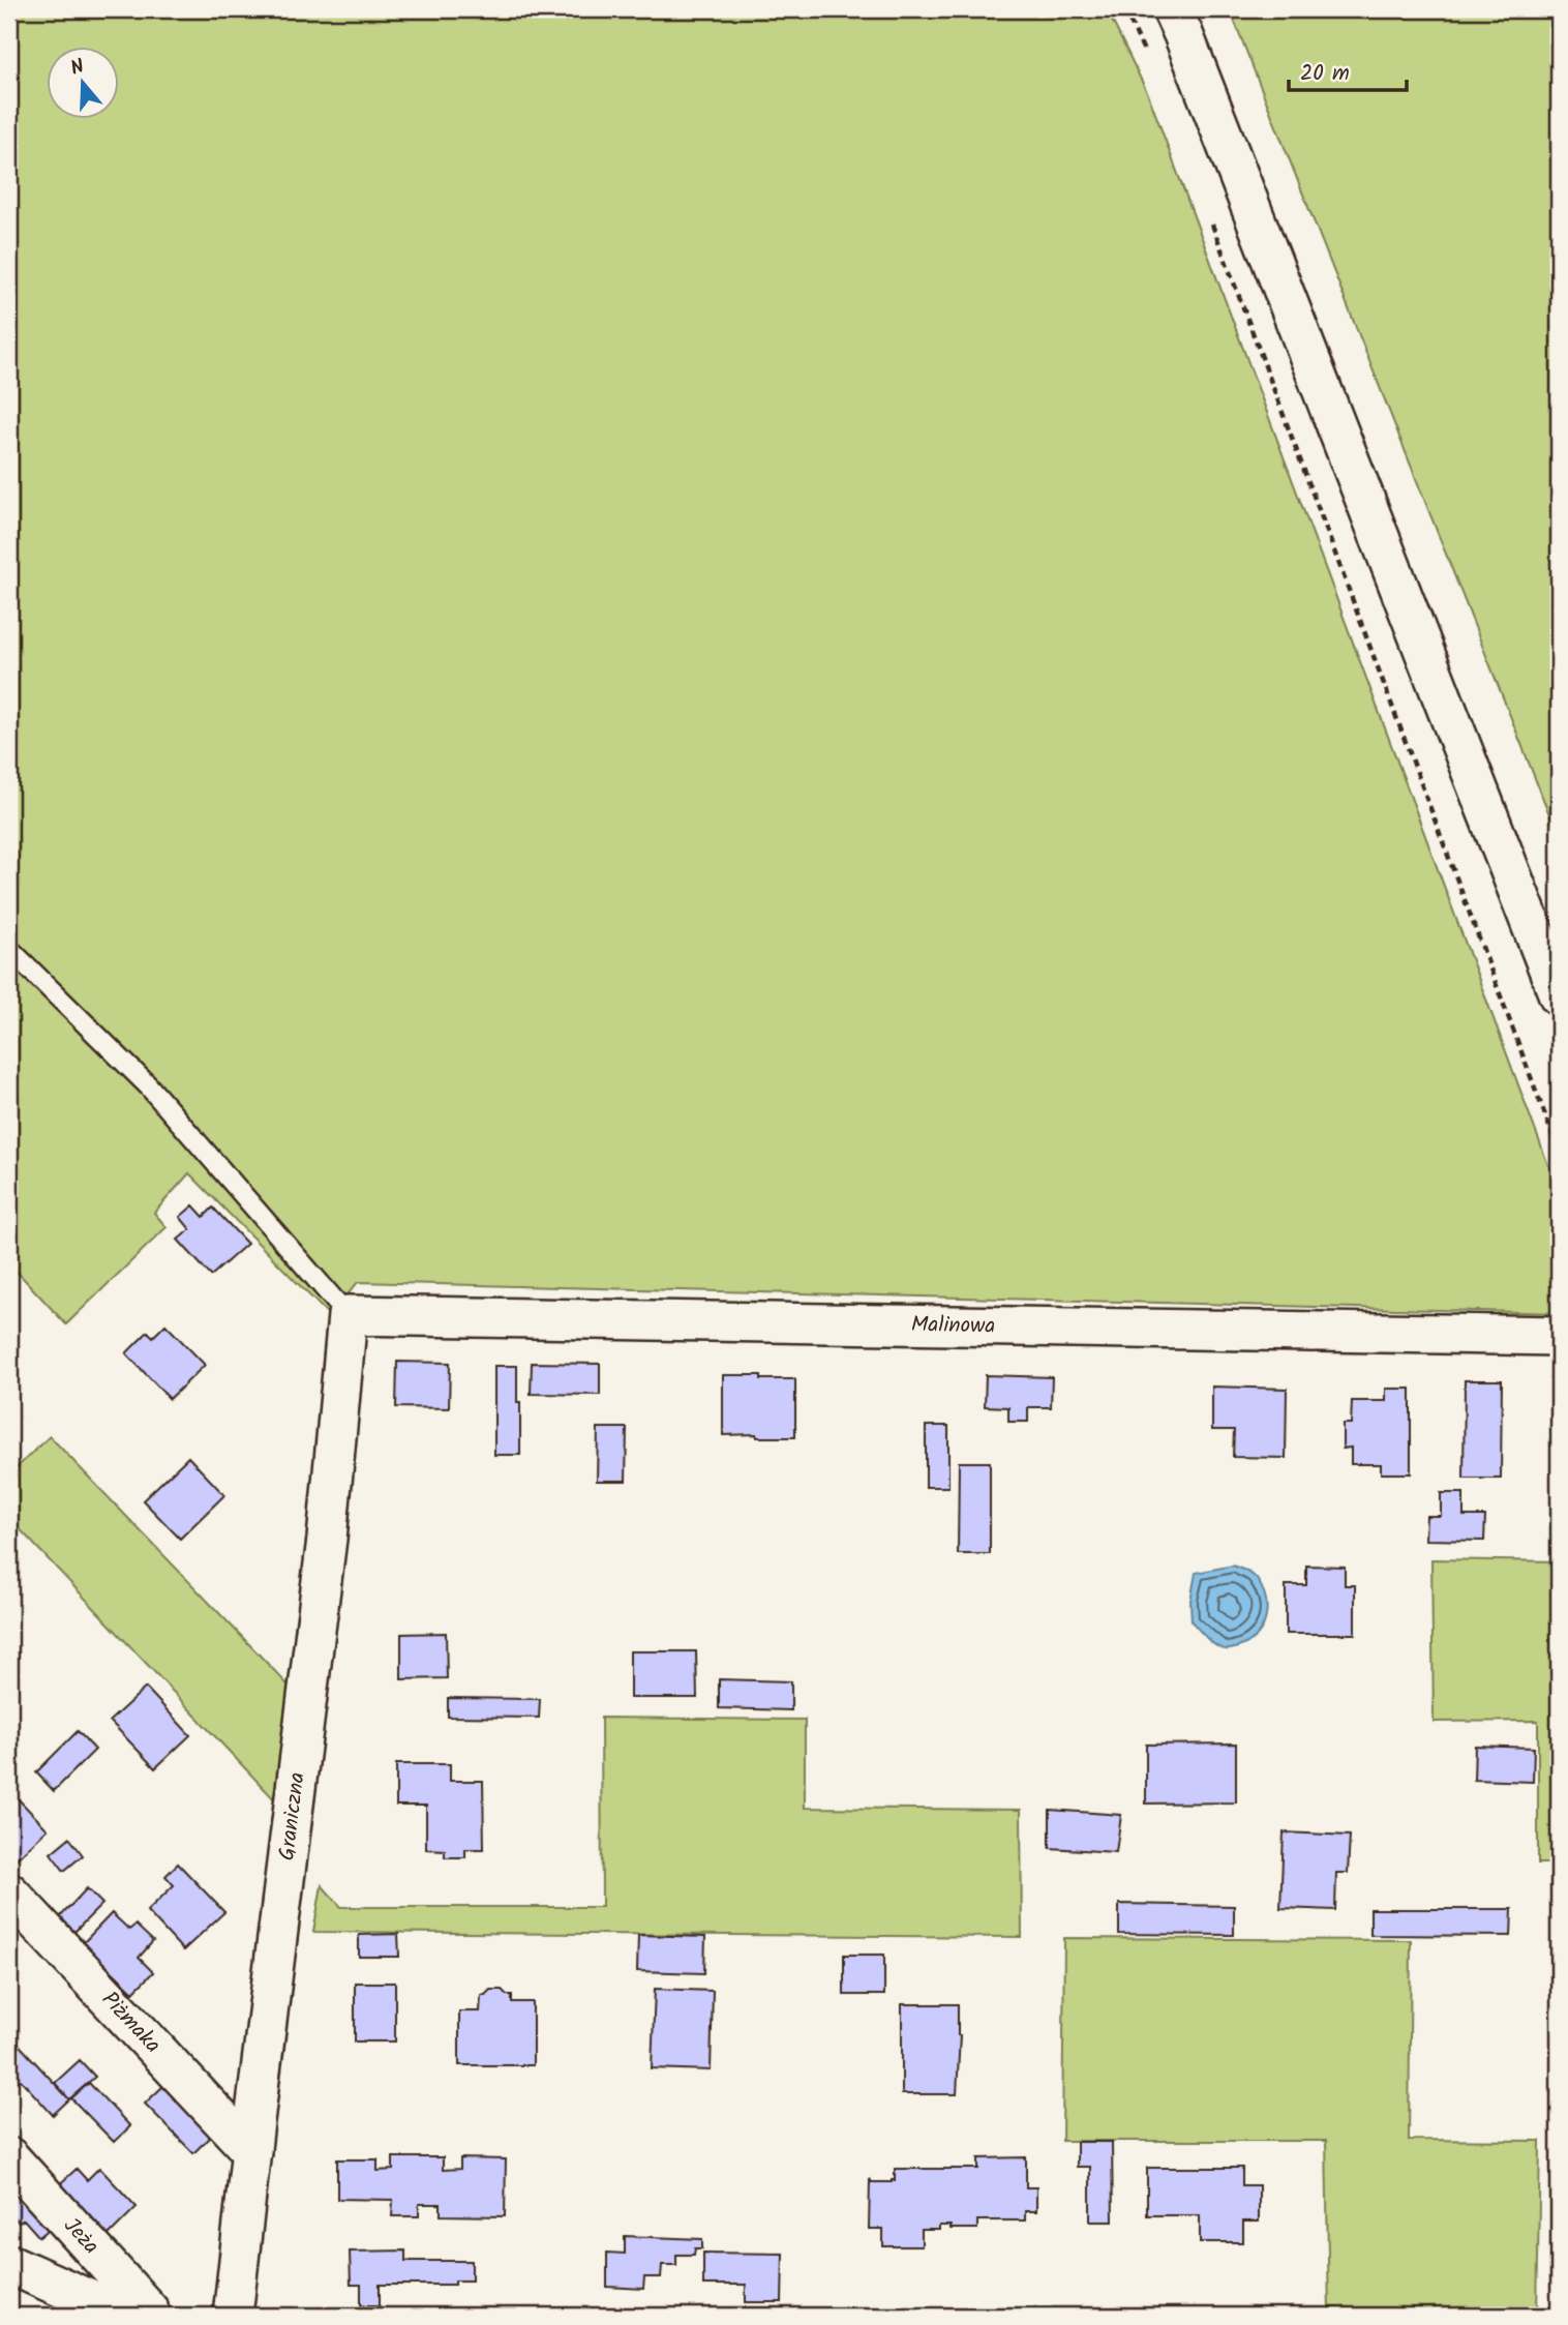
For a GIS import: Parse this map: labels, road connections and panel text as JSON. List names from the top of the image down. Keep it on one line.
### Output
{"streets":{"street":["Malinowa","Graniczna","Piżmaka","Jeża"]},"crossings":[["Malinowa","Graniczna"],["Graniczna","Piżmaka"]],"scale_bar":"20 m","north":"top"}
